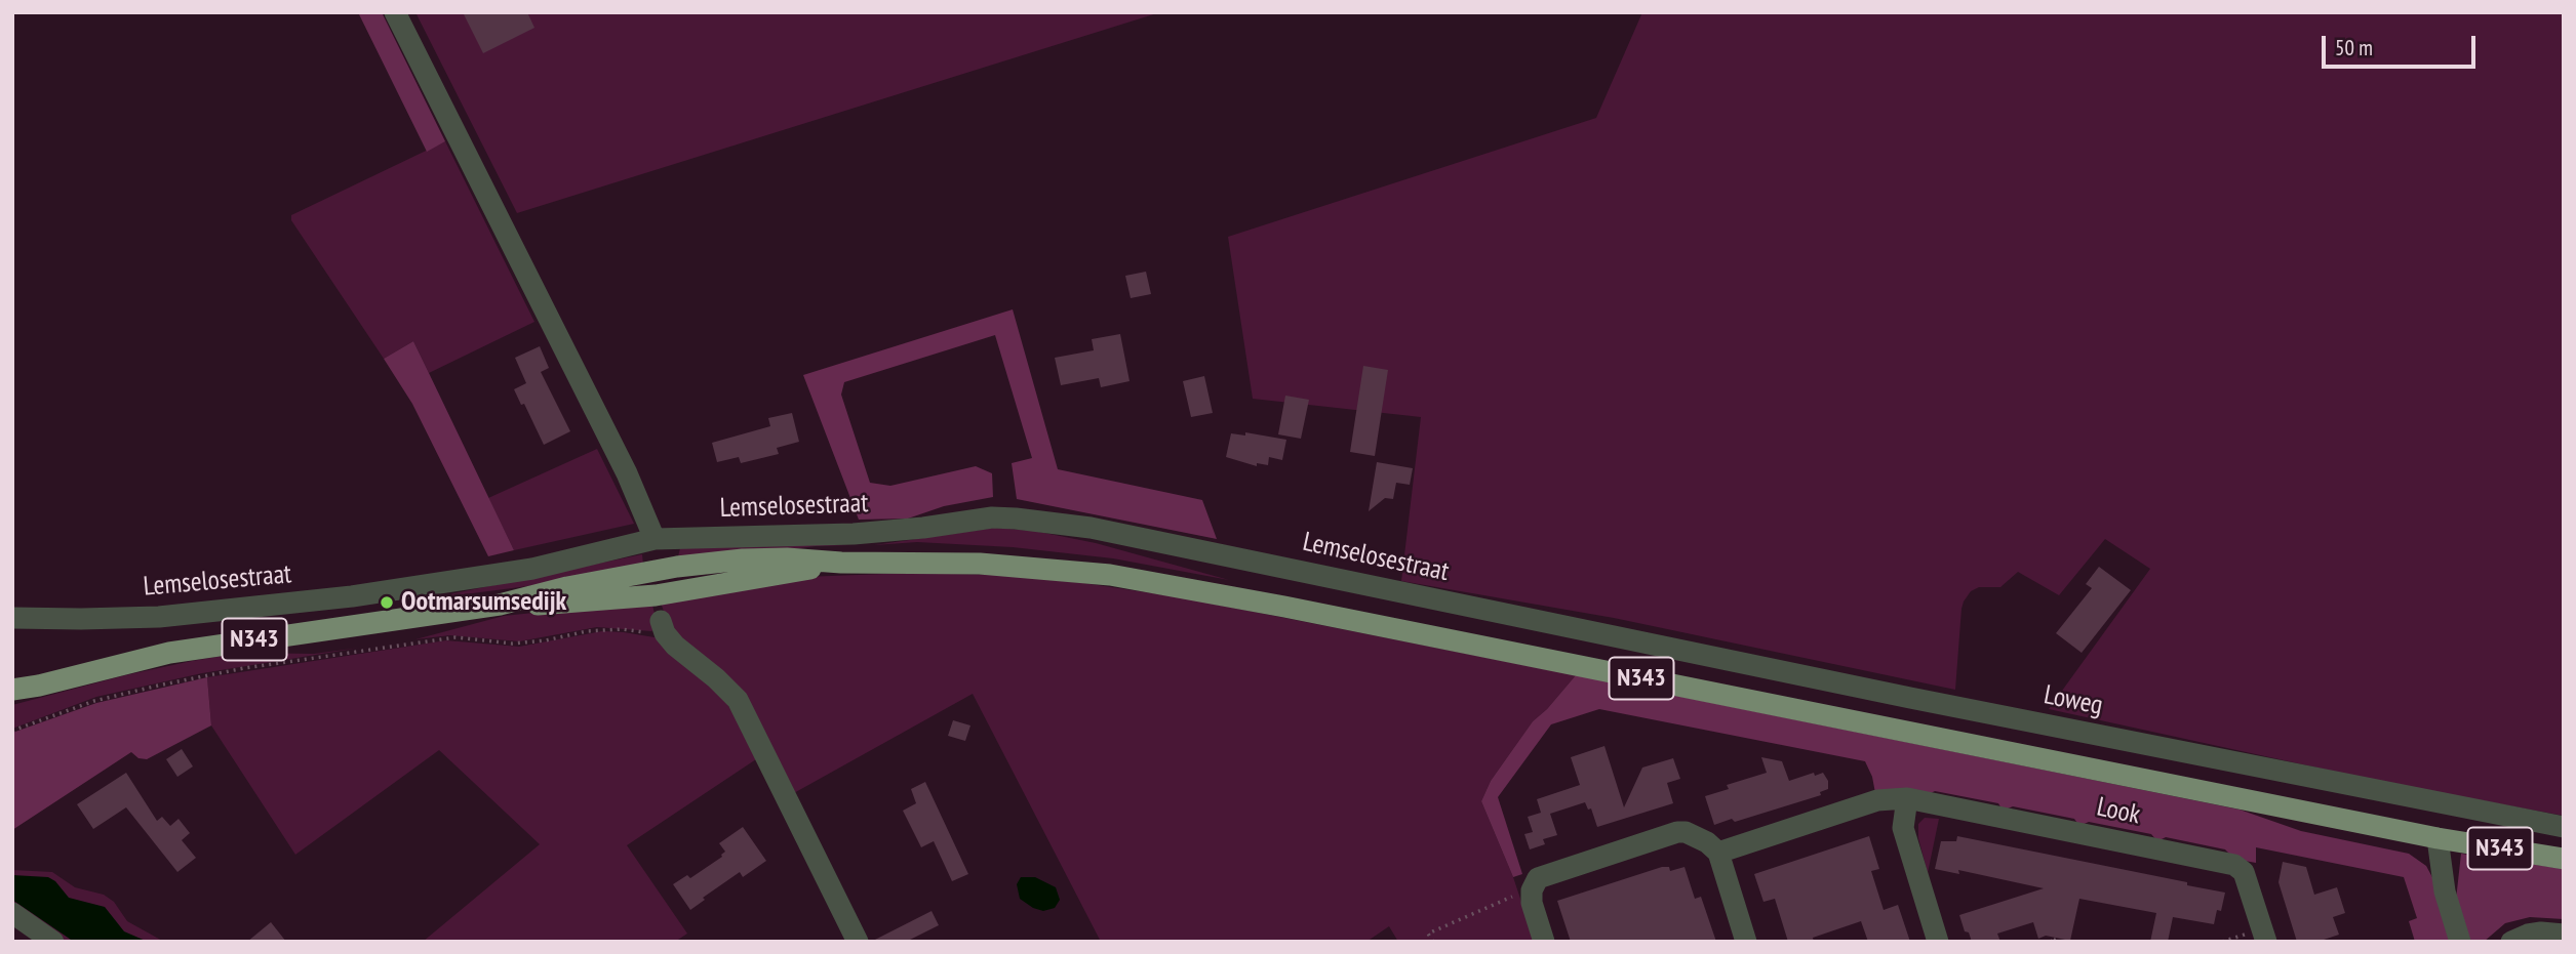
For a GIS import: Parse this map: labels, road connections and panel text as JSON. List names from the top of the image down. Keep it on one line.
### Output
{"streets":{"main road":["N343"],"street":["Lemselosestraat","Loweg","Look"]},"crossings":[["Lemselosestraat","Loweg"]],"places":["Ootmarsumsedijk"],"scale_bar":"50 m"}
